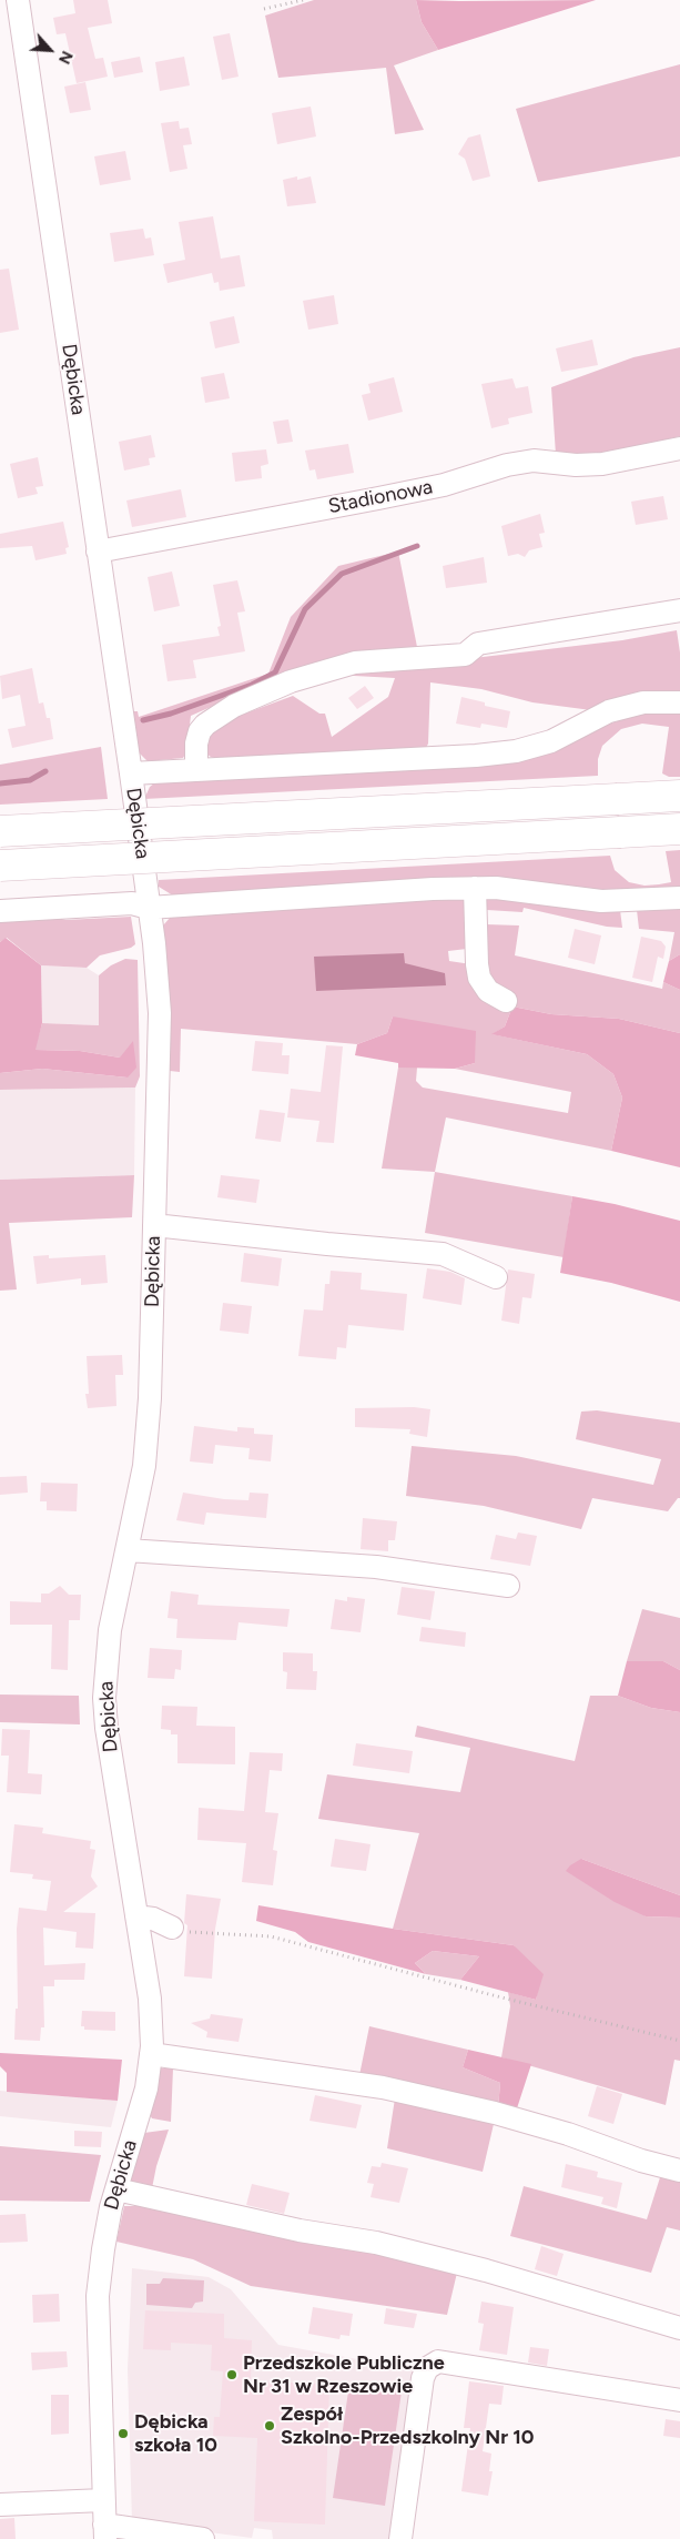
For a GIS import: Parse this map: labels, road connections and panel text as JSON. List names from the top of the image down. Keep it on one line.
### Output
{"streets":{"street":["Dębicka","Stadionowa"]},"crossings":[["Dębicka","Stadionowa"]],"places":["Przedszkole Publiczne Nr 31 w Rzeszowie","Zespół Szkolno-Przedszkolny Nr 10","Dębicka szkoła 10"],"north":"bottom right"}
